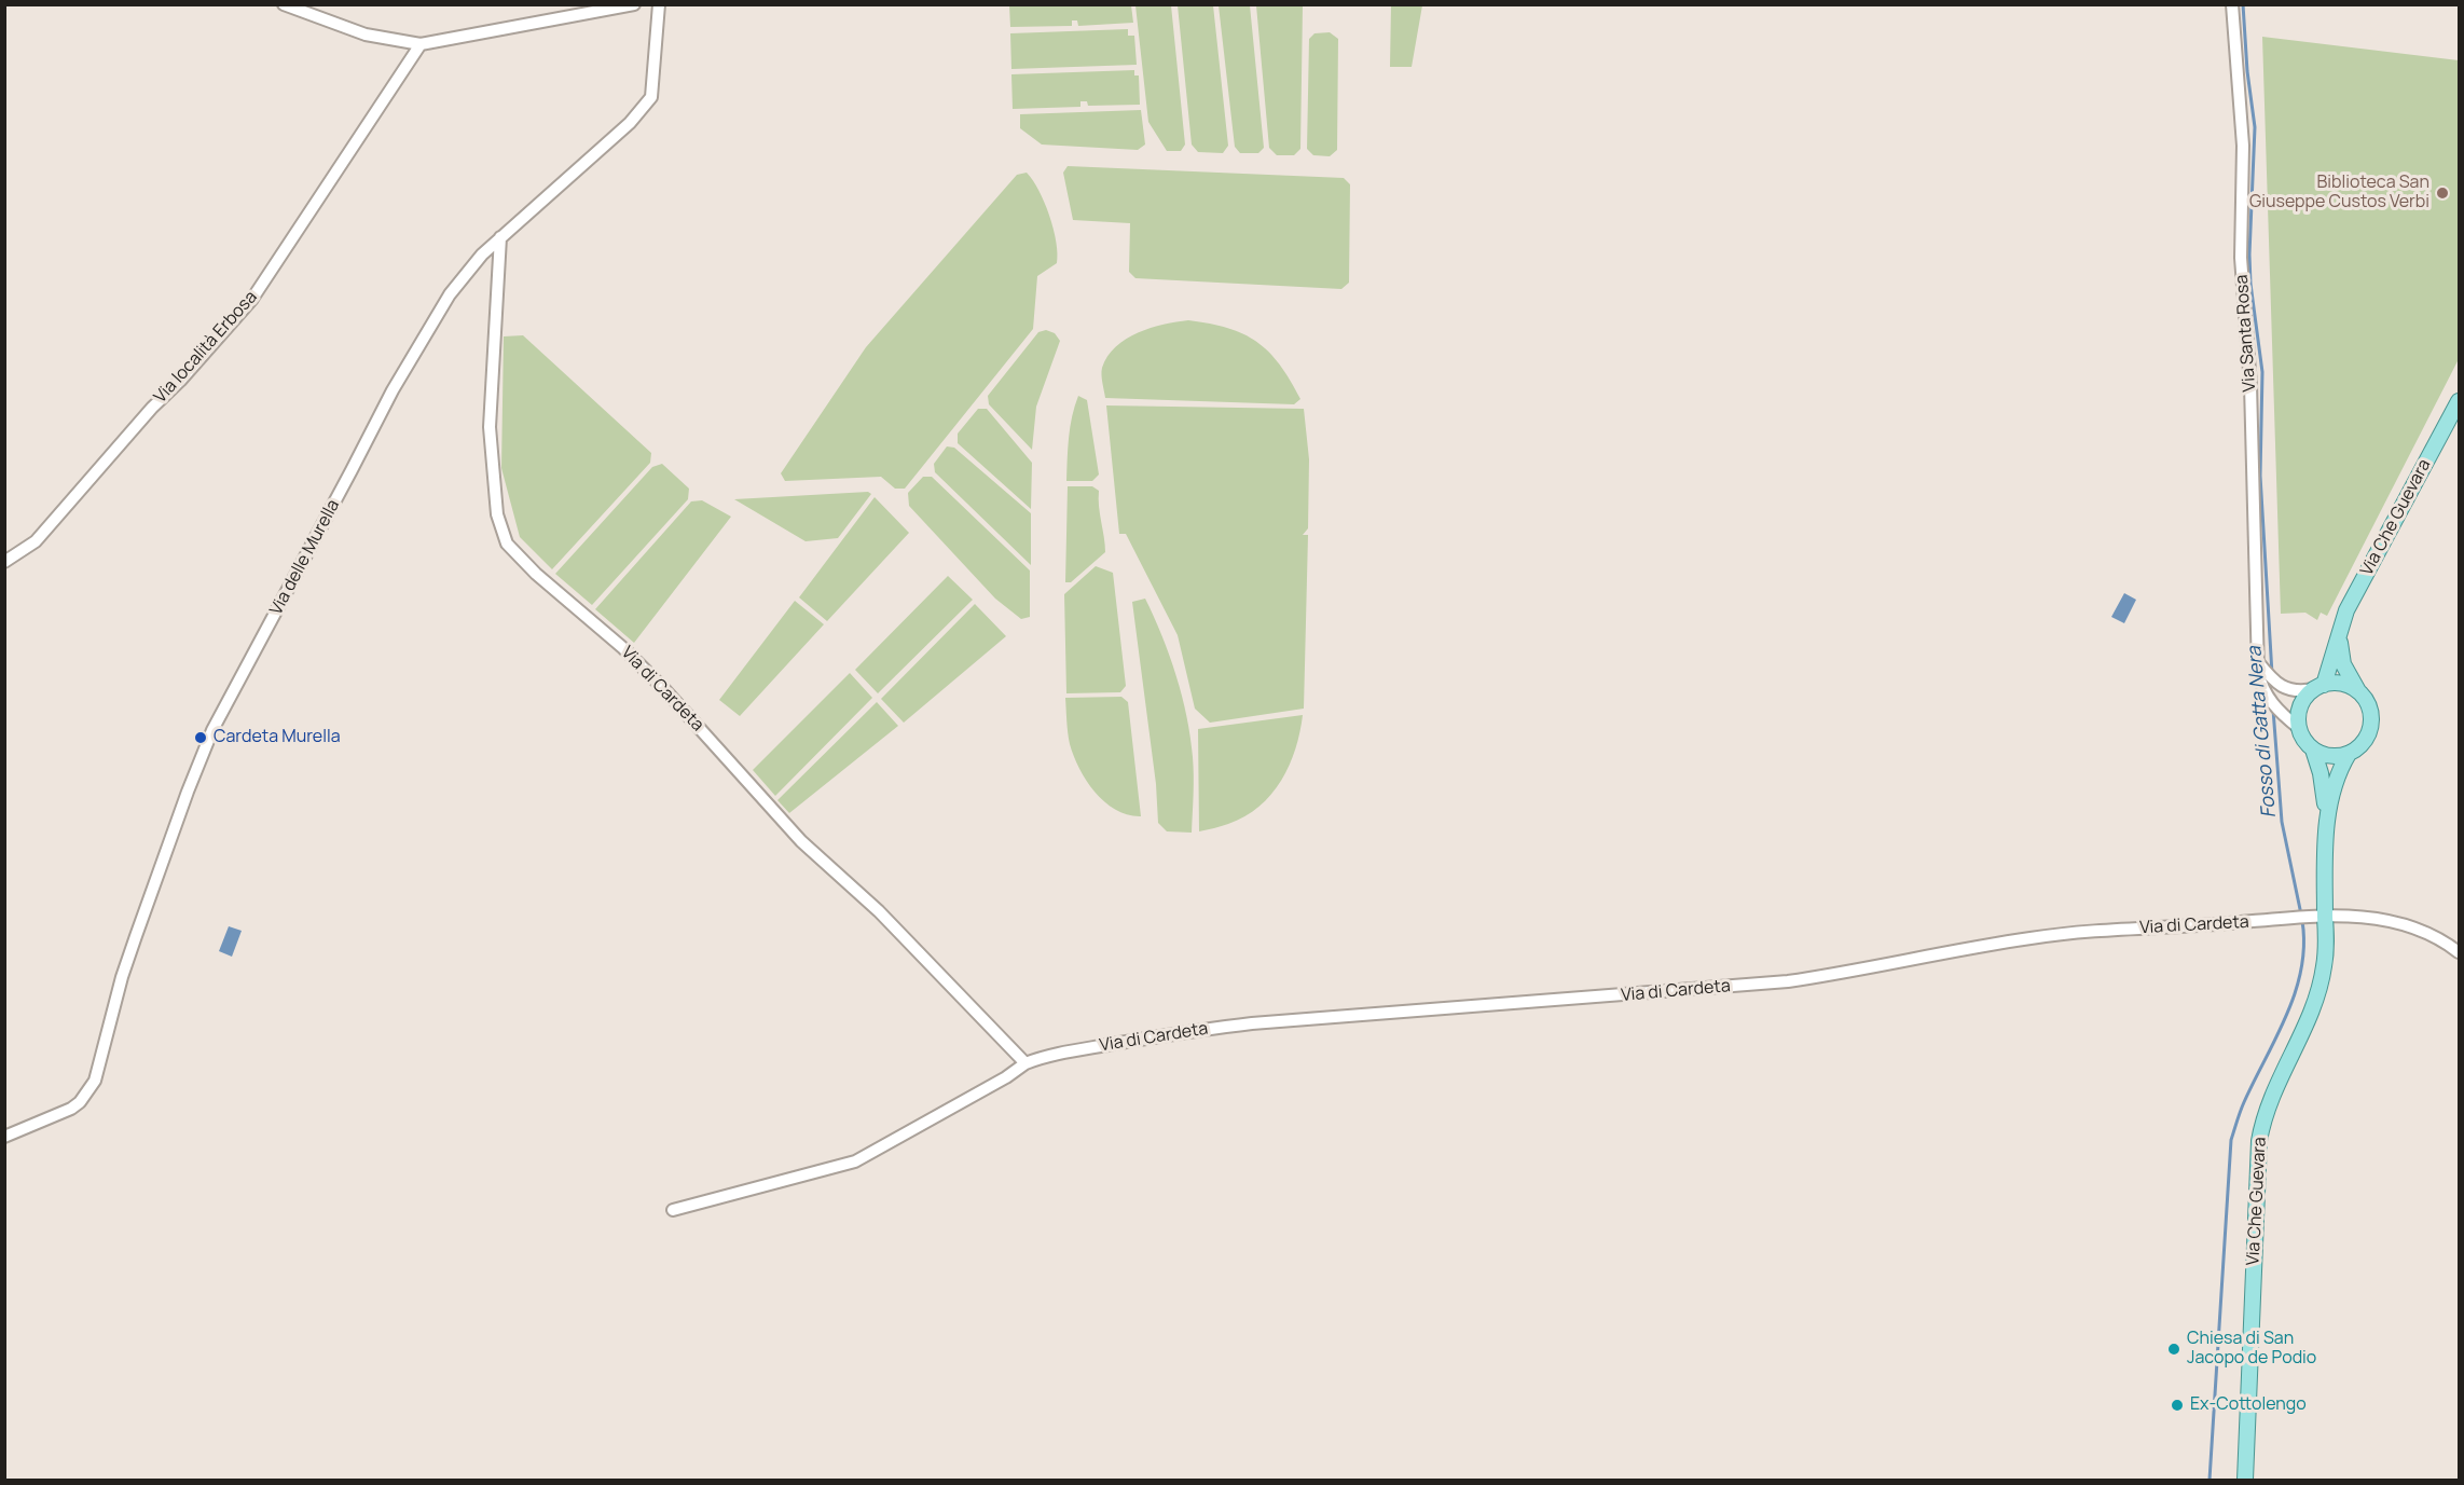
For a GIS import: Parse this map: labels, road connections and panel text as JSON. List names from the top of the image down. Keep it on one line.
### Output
{"streets":{"main road":["Via Che Guevara"],"street":["Via Santa Rosa","Via località Erbosa","Via delle Murella","Via di Cardeta"]},"crossings":[["Via Santa Rosa","Via Che Guevara"],["Via Che Guevara","Via di Cardeta"],["Via delle Murella","Via di Cardeta"]],"water":["Fosso di Gatta Nera"],"places":["Biblioteca San Giuseppe Custos Verbi","Cardeta Murella","Chiesa di San Jacopo de Podio","Ex-Cottolengo"]}
